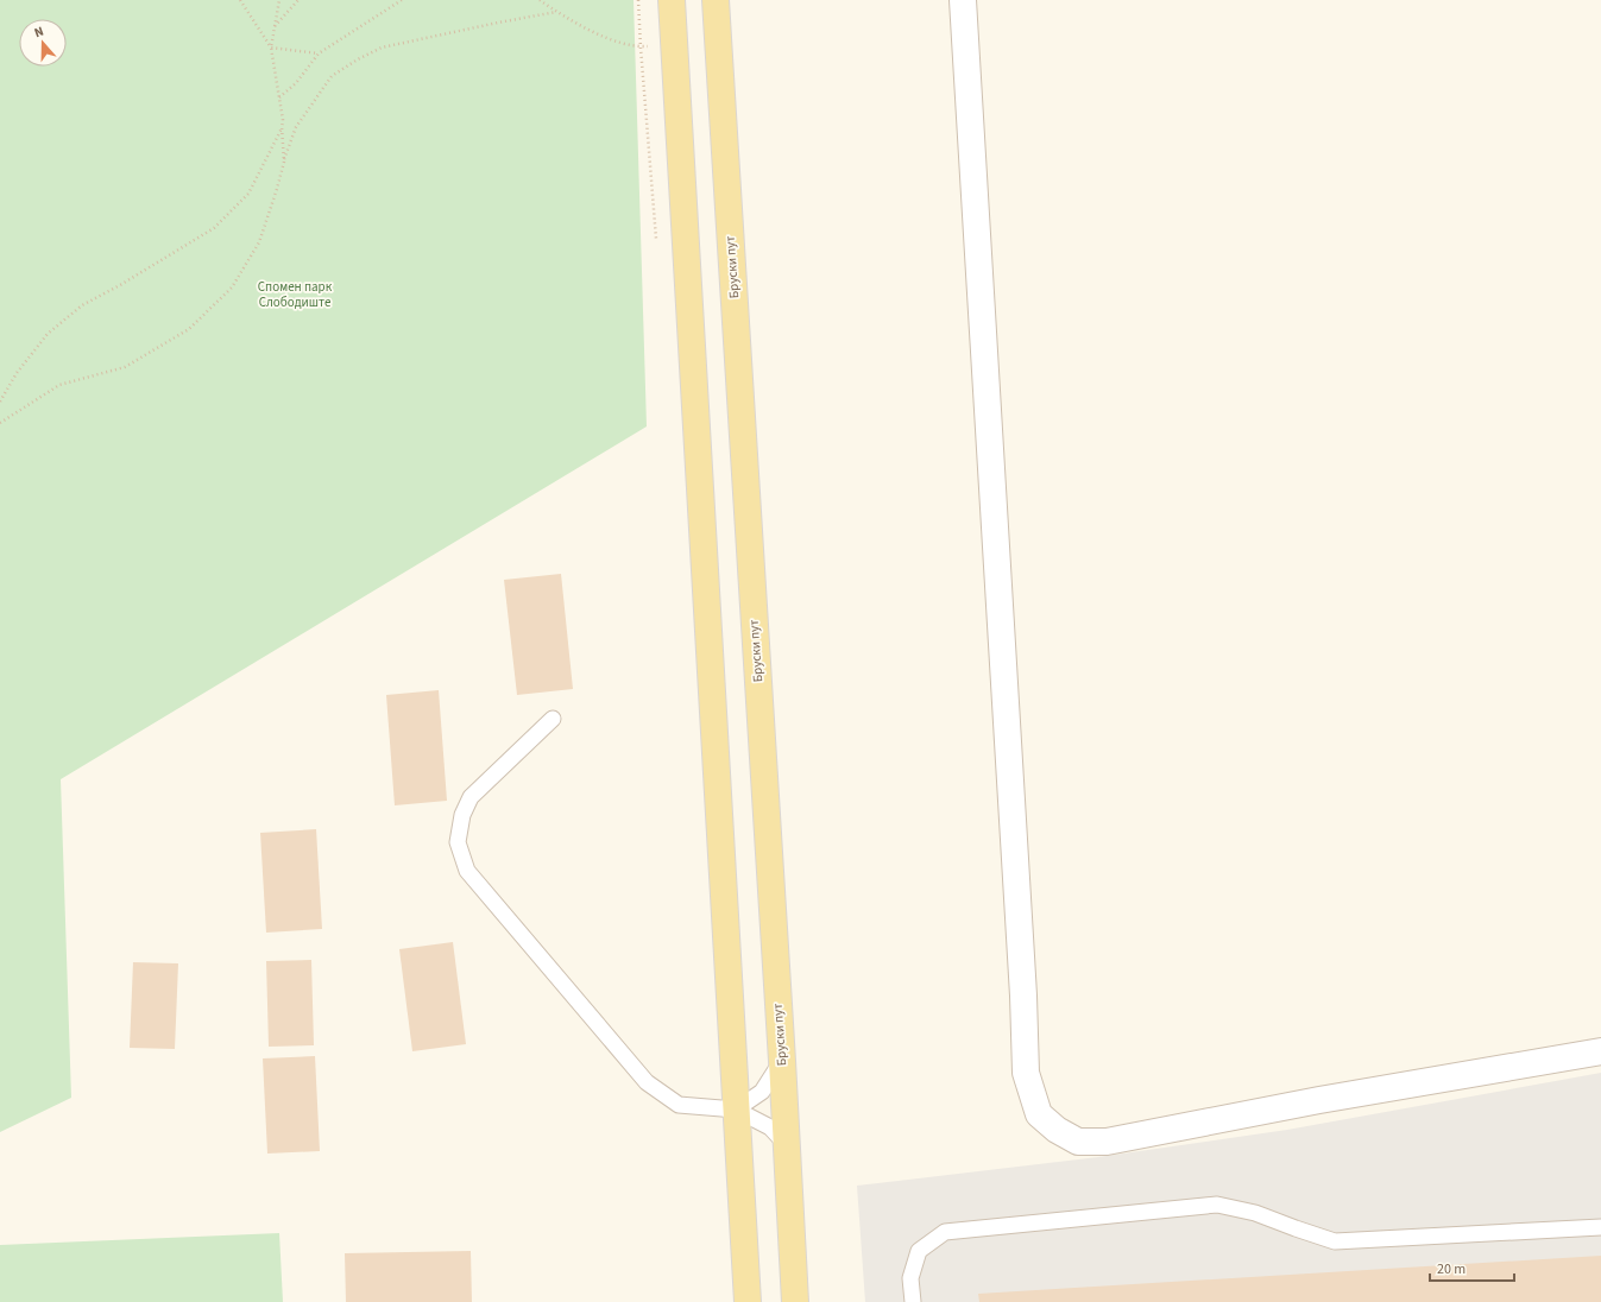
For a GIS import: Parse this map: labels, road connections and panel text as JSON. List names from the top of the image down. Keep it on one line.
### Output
{"streets":{"main road":["Бруски пут"]},"parks":["Спомен парк Слободиште"],"scale_bar":"20 m","north":"top"}
